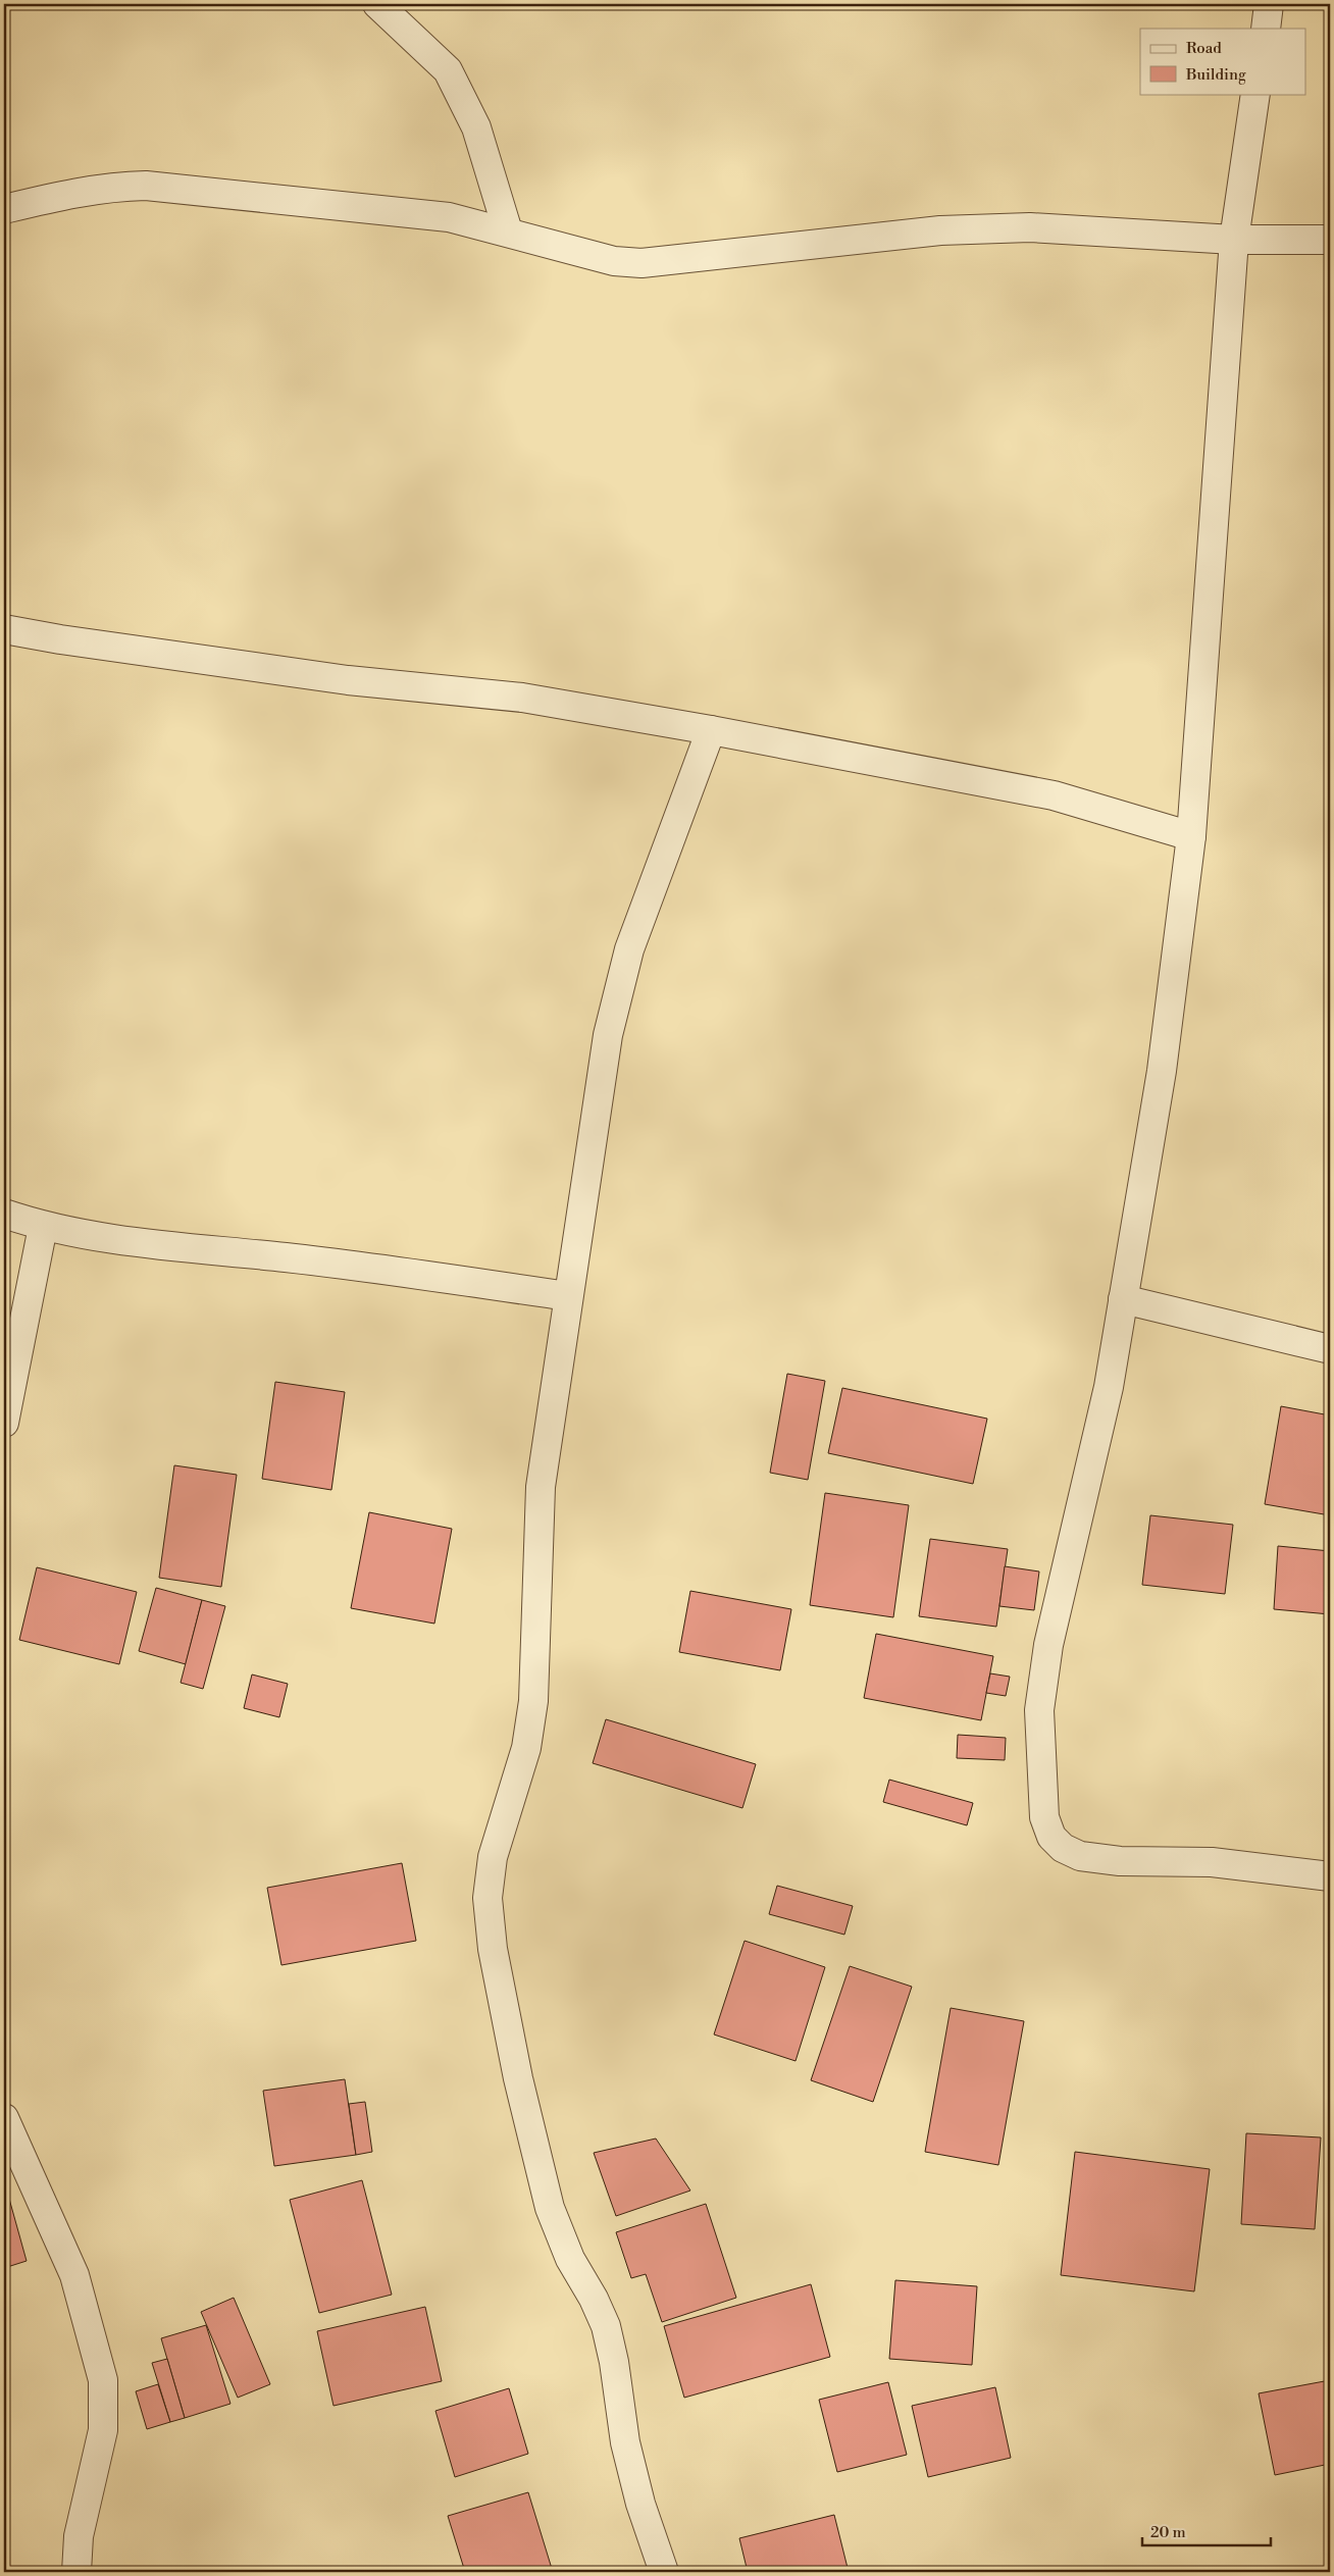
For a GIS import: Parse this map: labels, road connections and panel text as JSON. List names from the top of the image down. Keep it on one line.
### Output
{"legend":["Road","Building"],"scale_bar":"20 m"}
